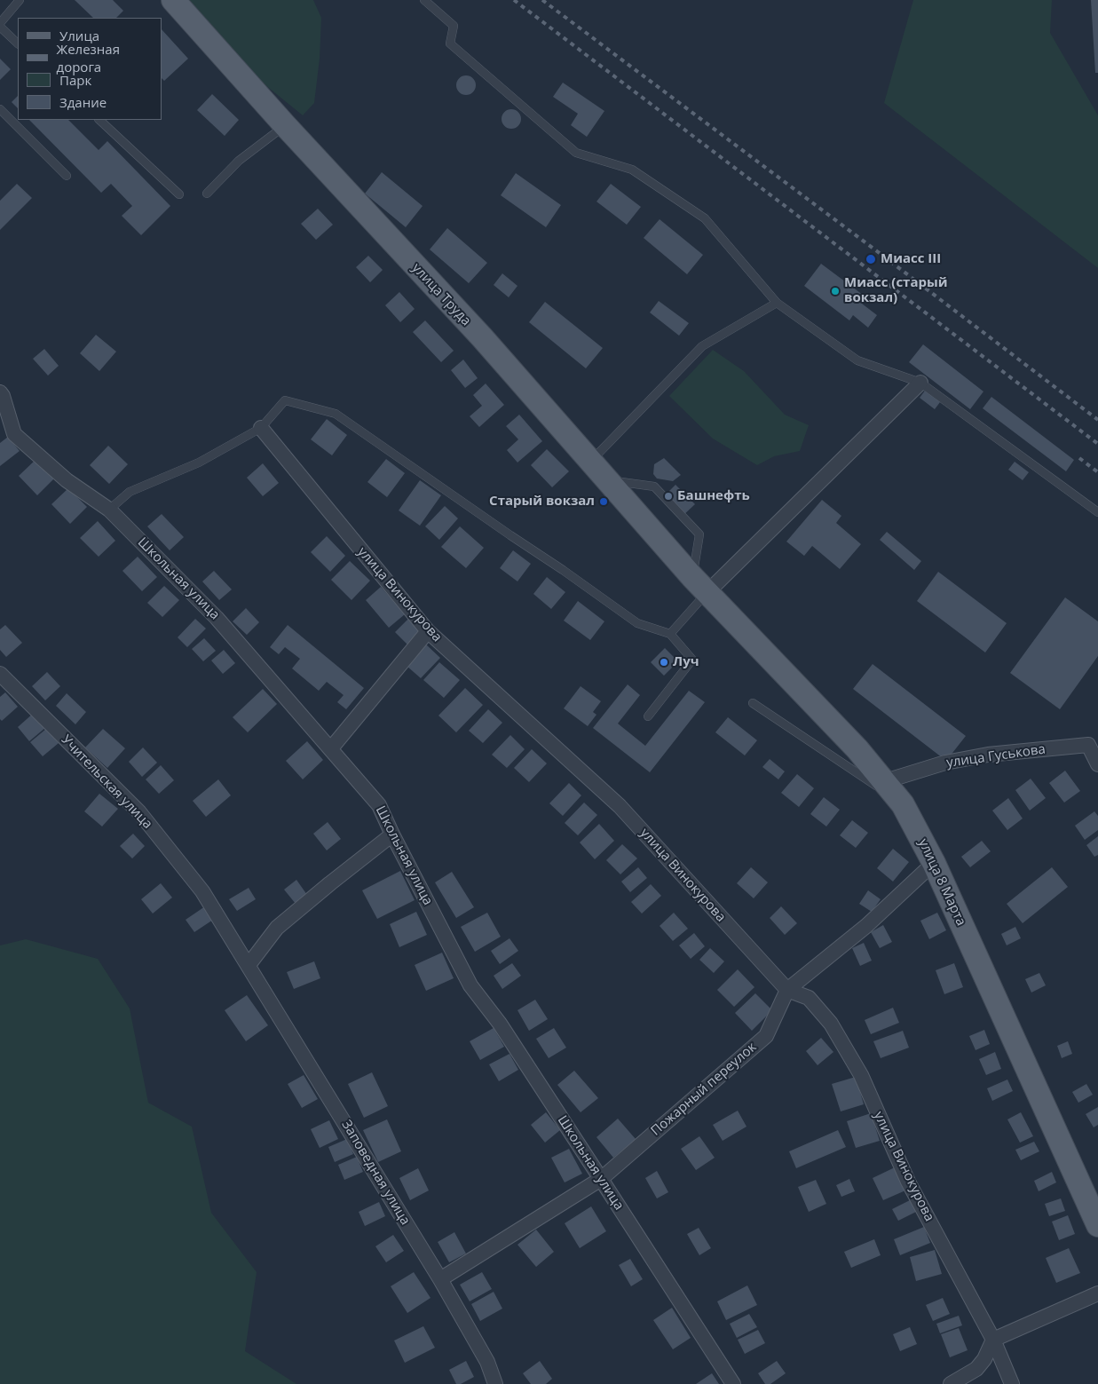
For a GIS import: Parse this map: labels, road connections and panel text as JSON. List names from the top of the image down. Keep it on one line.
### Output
{"streets":{"main road":["улица Труда","улица 8 Марта"],"street":["Школьная улица","улица Винокурова","улица Гуськова","Учительская улица","Пожарный переулок","Заповедная улица"]},"crossings":[["улица Труда","улица 8 Марта"],["Школьная улица","Пожарный переулок"],["улица Винокурова","Пожарный переулок"],["улица Гуськова","улица 8 Марта"],["Учительская улица","Заповедная улица"],["улица 8 Марта","Пожарный переулок"],["Пожарный переулок","Заповедная улица"]],"places":["Миасс III","Миасс (старый вокзал)","Башнефть","Старый вокзал","Луч"],"legend":["Улица","Железная дорога","Парк","Здание"]}
